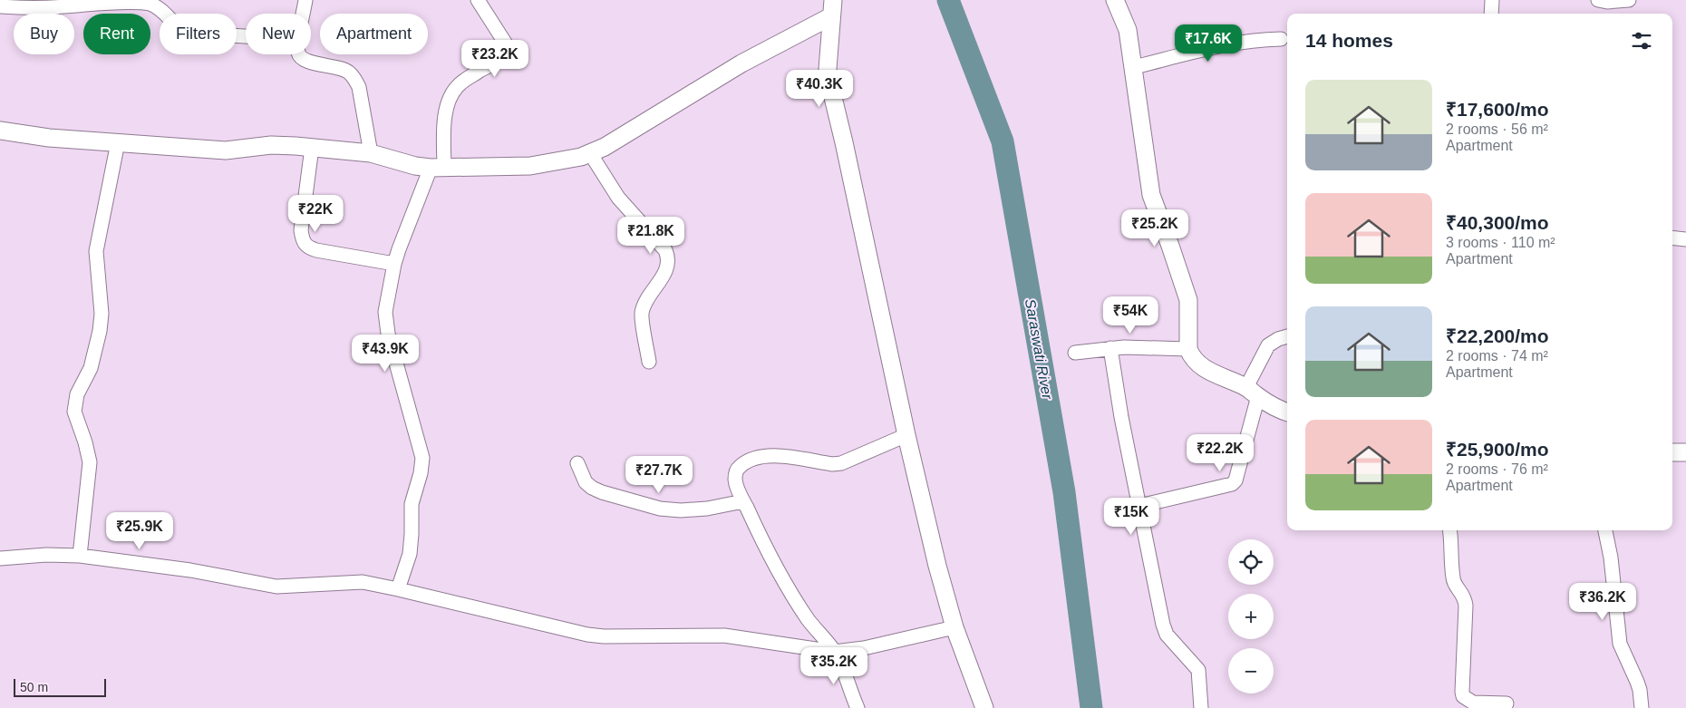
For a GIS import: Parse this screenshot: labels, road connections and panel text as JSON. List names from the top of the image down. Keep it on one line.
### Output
{"water":["Saraswati River"],"scale_bar":"50 m","page":{"chip":["Buy","Rent","Filters","New","Apartment"],"heading":"14 homes","price":["₹17.6K","₹23.2K","₹40.3K","₹22K","₹25.2K","₹21.8K","₹54K","₹43.9K","₹22.2K","₹27.7K","₹15K","₹25.9K","₹36.2K","₹35.2K"],"list":[{"name":"₹17,600/mo","note":"2 rooms · 56 m² · Apartment"},{"name":"₹40,300/mo","note":"3 rooms · 110 m² · Apartment"},{"name":"₹22,200/mo","note":"2 rooms · 74 m² · Apartment"},{"name":"₹25,900/mo","note":"2 rooms · 76 m² · Apartment"}],"map_buttons":["+","−"],"scale":"50 m"}}
